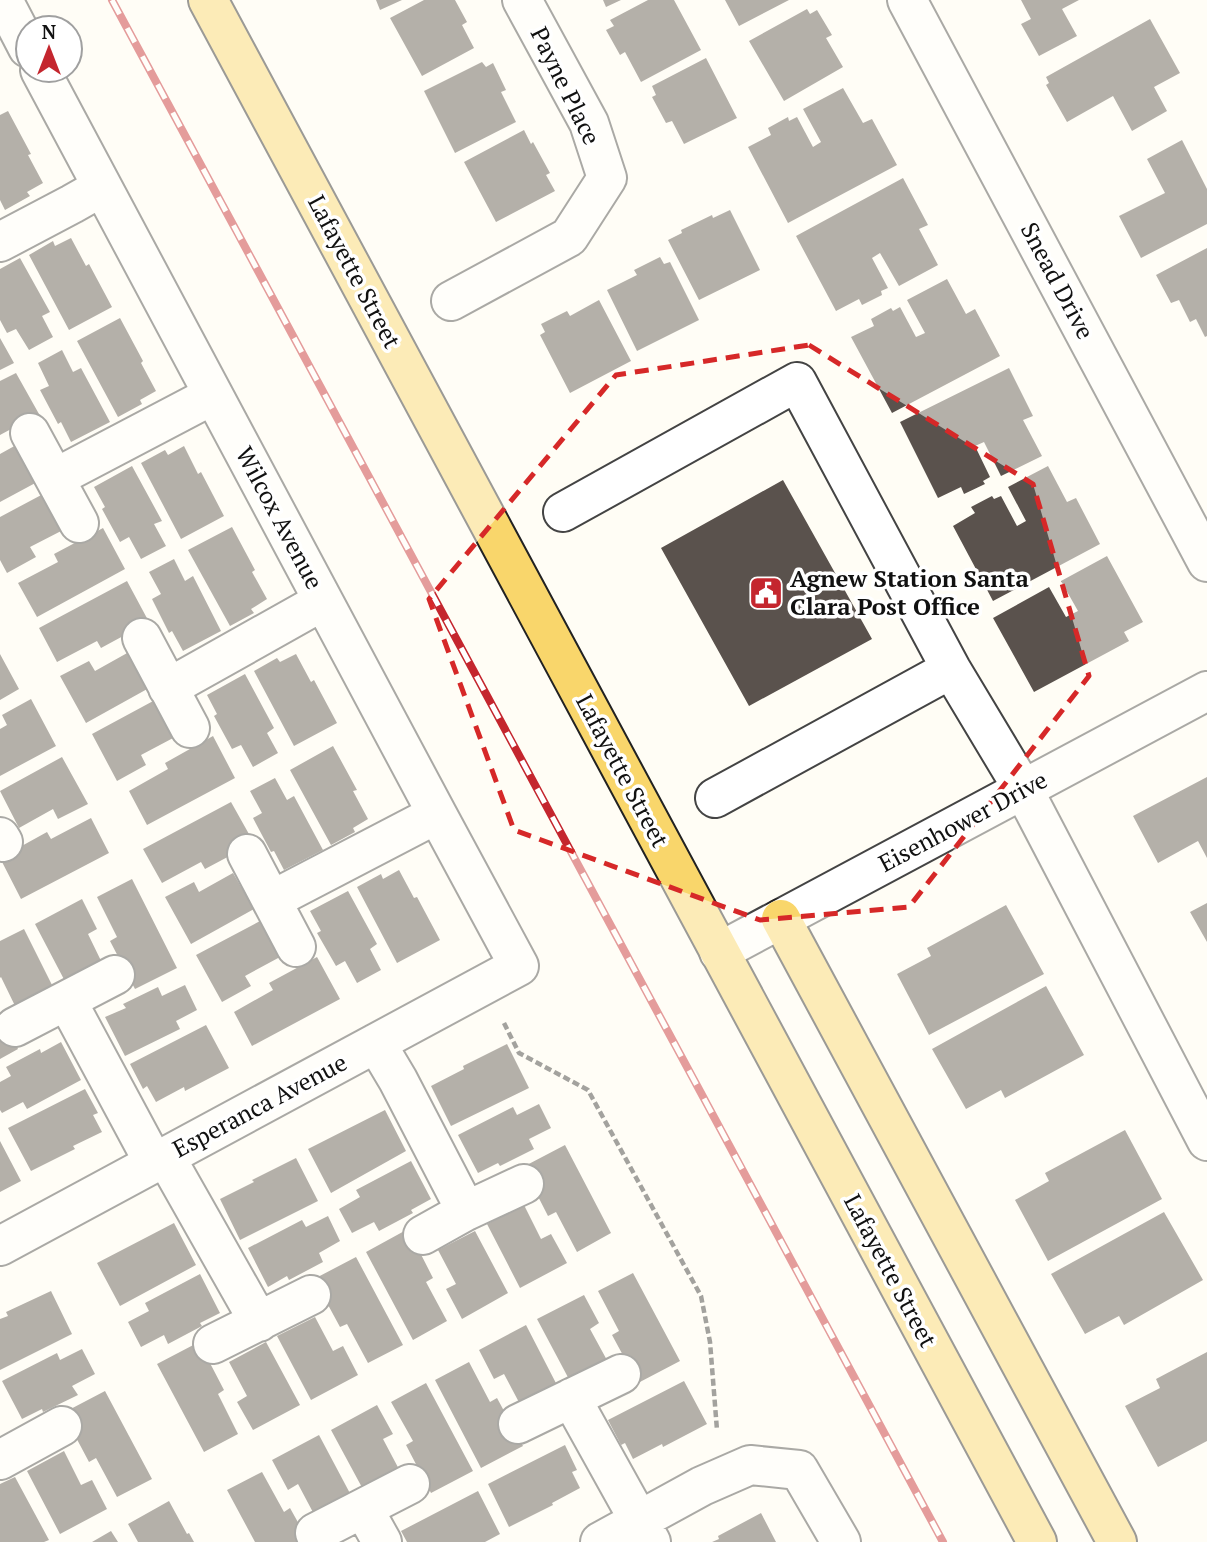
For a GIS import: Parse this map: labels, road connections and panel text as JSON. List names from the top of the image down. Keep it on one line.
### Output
{"streets":{"main road":["Lafayette Street"],"street":["Payne Place","Snead Drive","Wilcox Avenue","Eisenhower Drive","Esperanca Avenue"]},"crossings":[["Lafayette Street","Eisenhower Drive"],["Wilcox Avenue","Esperanca Avenue"]],"places":{"public building":["Agnew Station Santa Clara Post Office"]},"north":"top"}
